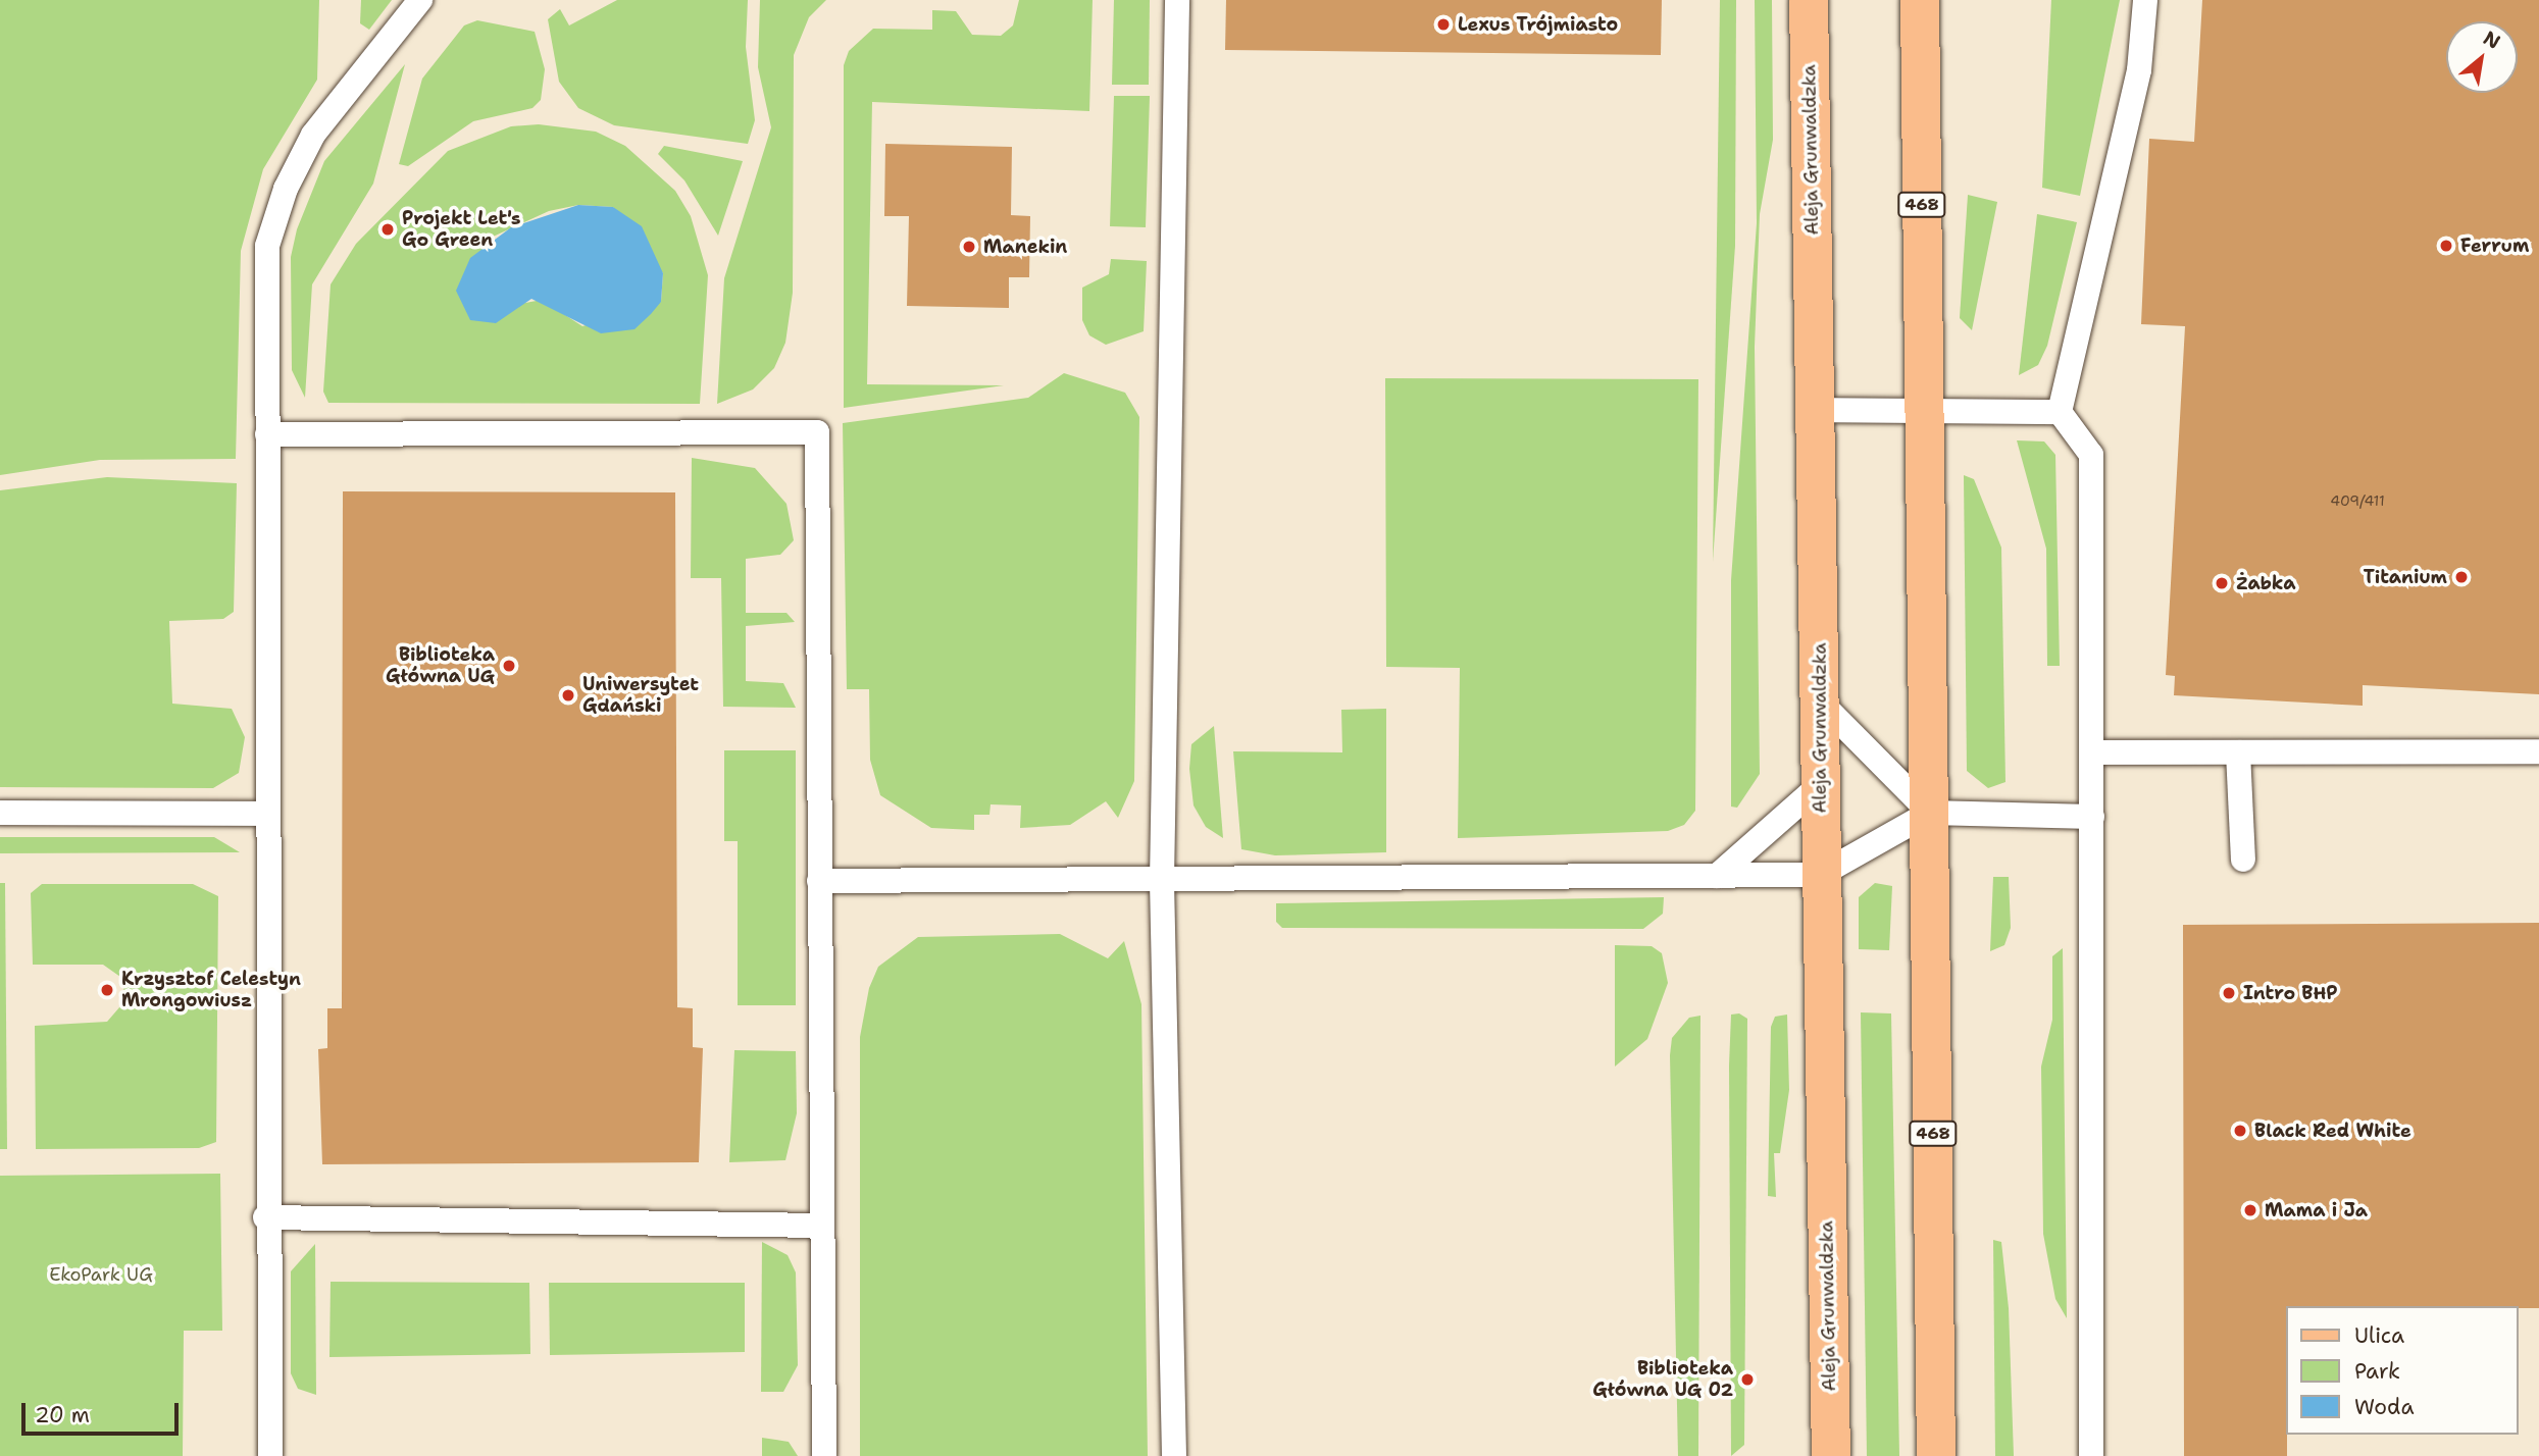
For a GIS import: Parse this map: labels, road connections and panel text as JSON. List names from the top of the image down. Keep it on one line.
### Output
{"streets":{"main road":["Aleja Grunwaldzka","468"]},"parks":["EkoPark UG"],"places":["Lexus Trójmiasto","Projekt Let's Go Green","Ferrum","Manekin","Titanium","Żabka","Biblioteka Główna UG","Uniwersytet Gdański","Krzysztof Celestyn Mrongowiusz","Intro BHP","Black Red White","Mama i Ja","Biblioteka Główna UG 02"],"house_numbers":["409/411"],"legend":["Ulica","Park","Woda"],"scale_bar":"20 m","north":"top right"}
